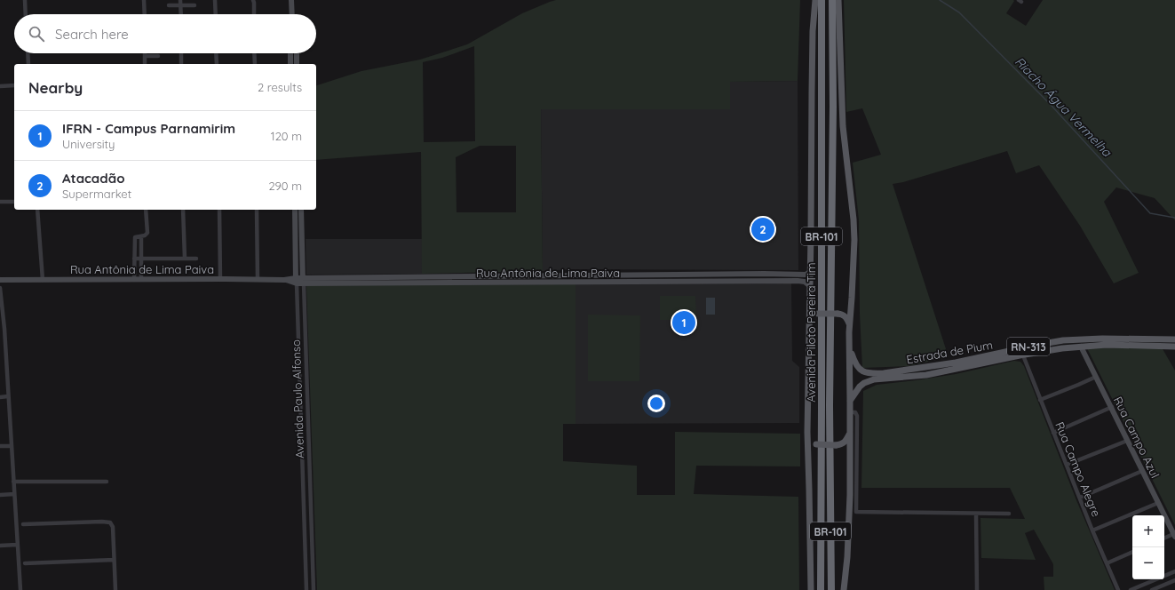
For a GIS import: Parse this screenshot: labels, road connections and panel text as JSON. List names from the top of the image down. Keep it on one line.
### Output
{"streets":{"highway":["BR-101","Avenida Piloto Pereira Tim"],"main road":["RN-313","Estrada de Pium"],"street":["Rua Antônia de Lima Paiva","Avenida Paulo Alfonso","Rua Campo Azul","Rua Campo Alegre"]},"crossings":[["Rua Antônia de Lima Paiva","Avenida Paulo Alfonso"],["Estrada de Pium","Rua Campo Azul"],["Estrada de Pium","Rua Campo Alegre"]],"water":["Riacho Água Vermelha"],"page":{"search":"Search here","heading":["Nearby","2 results"],"list":[{"mark":"1","name":"IFRN - Campus Parnamirim","note":"University","value":"120 m"},{"mark":"2","name":"Atacadão","note":"Supermarket","value":"290 m"}],"pins":["2","1"],"map_buttons":["+","−"]}}
